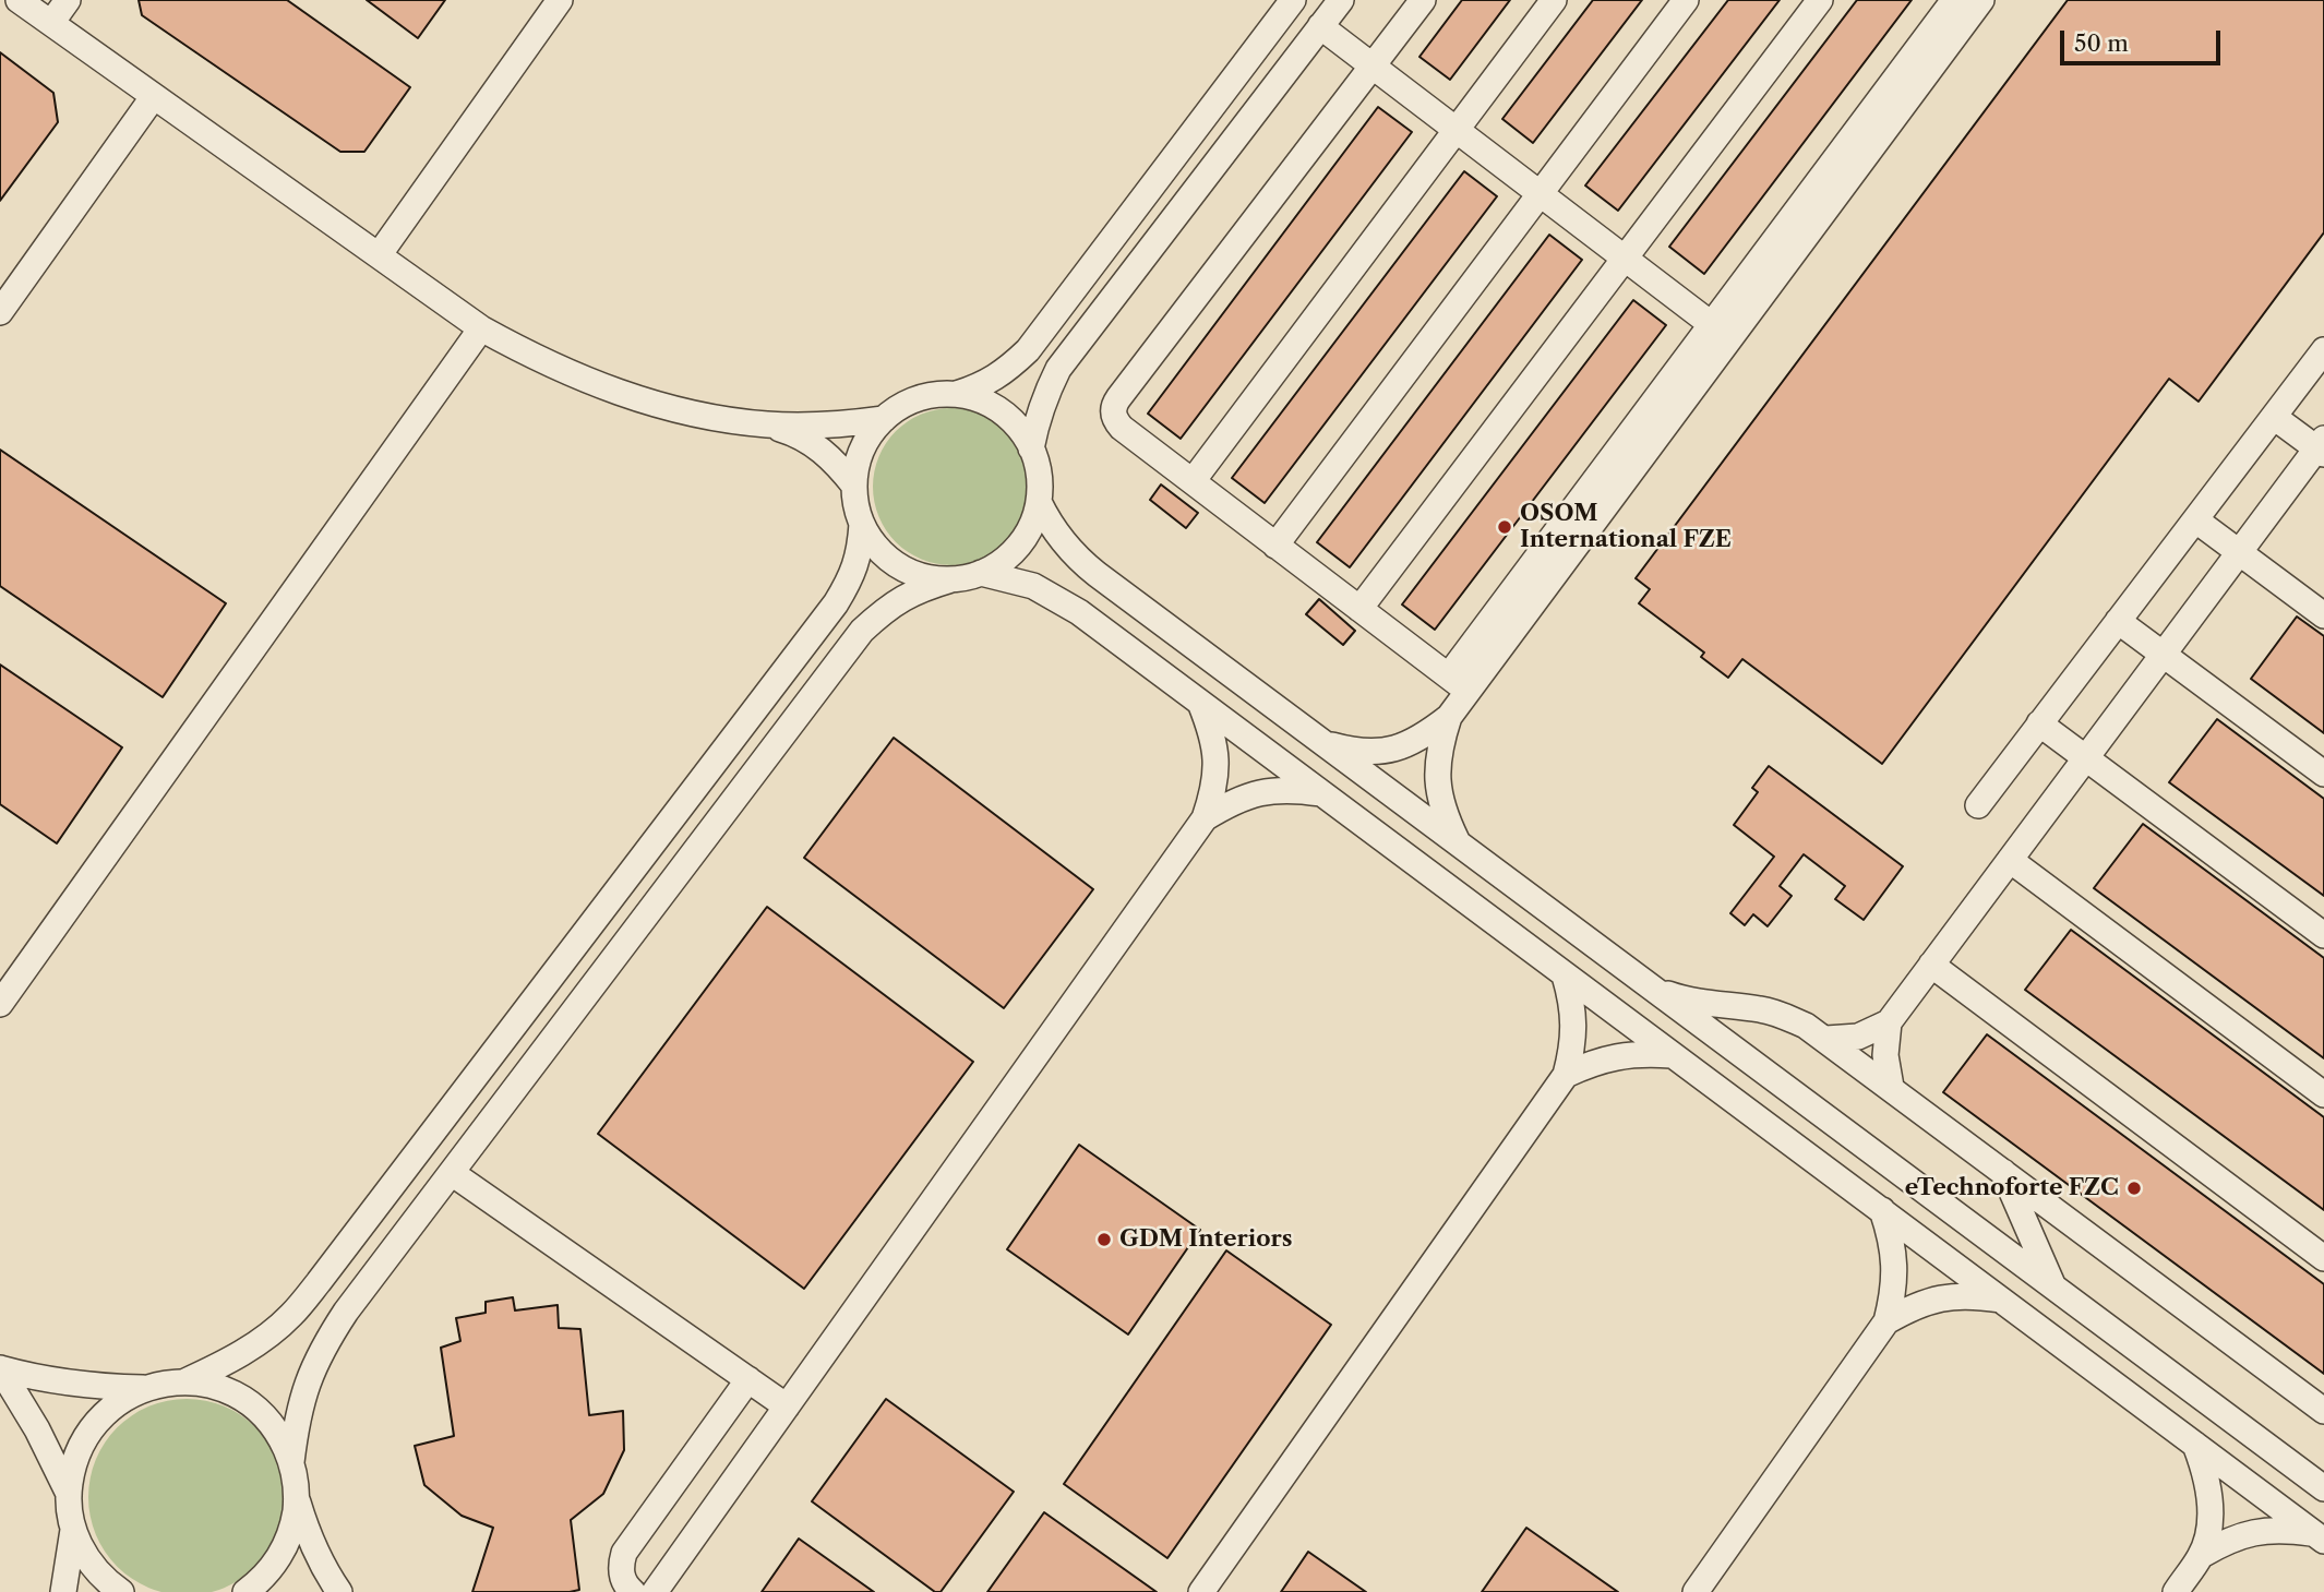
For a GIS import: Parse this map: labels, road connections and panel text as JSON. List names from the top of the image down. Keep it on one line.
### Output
{"places":["OSOM International FZE","eTechnoforte FZC","GDM Interiors"],"scale_bar":"50 m"}
